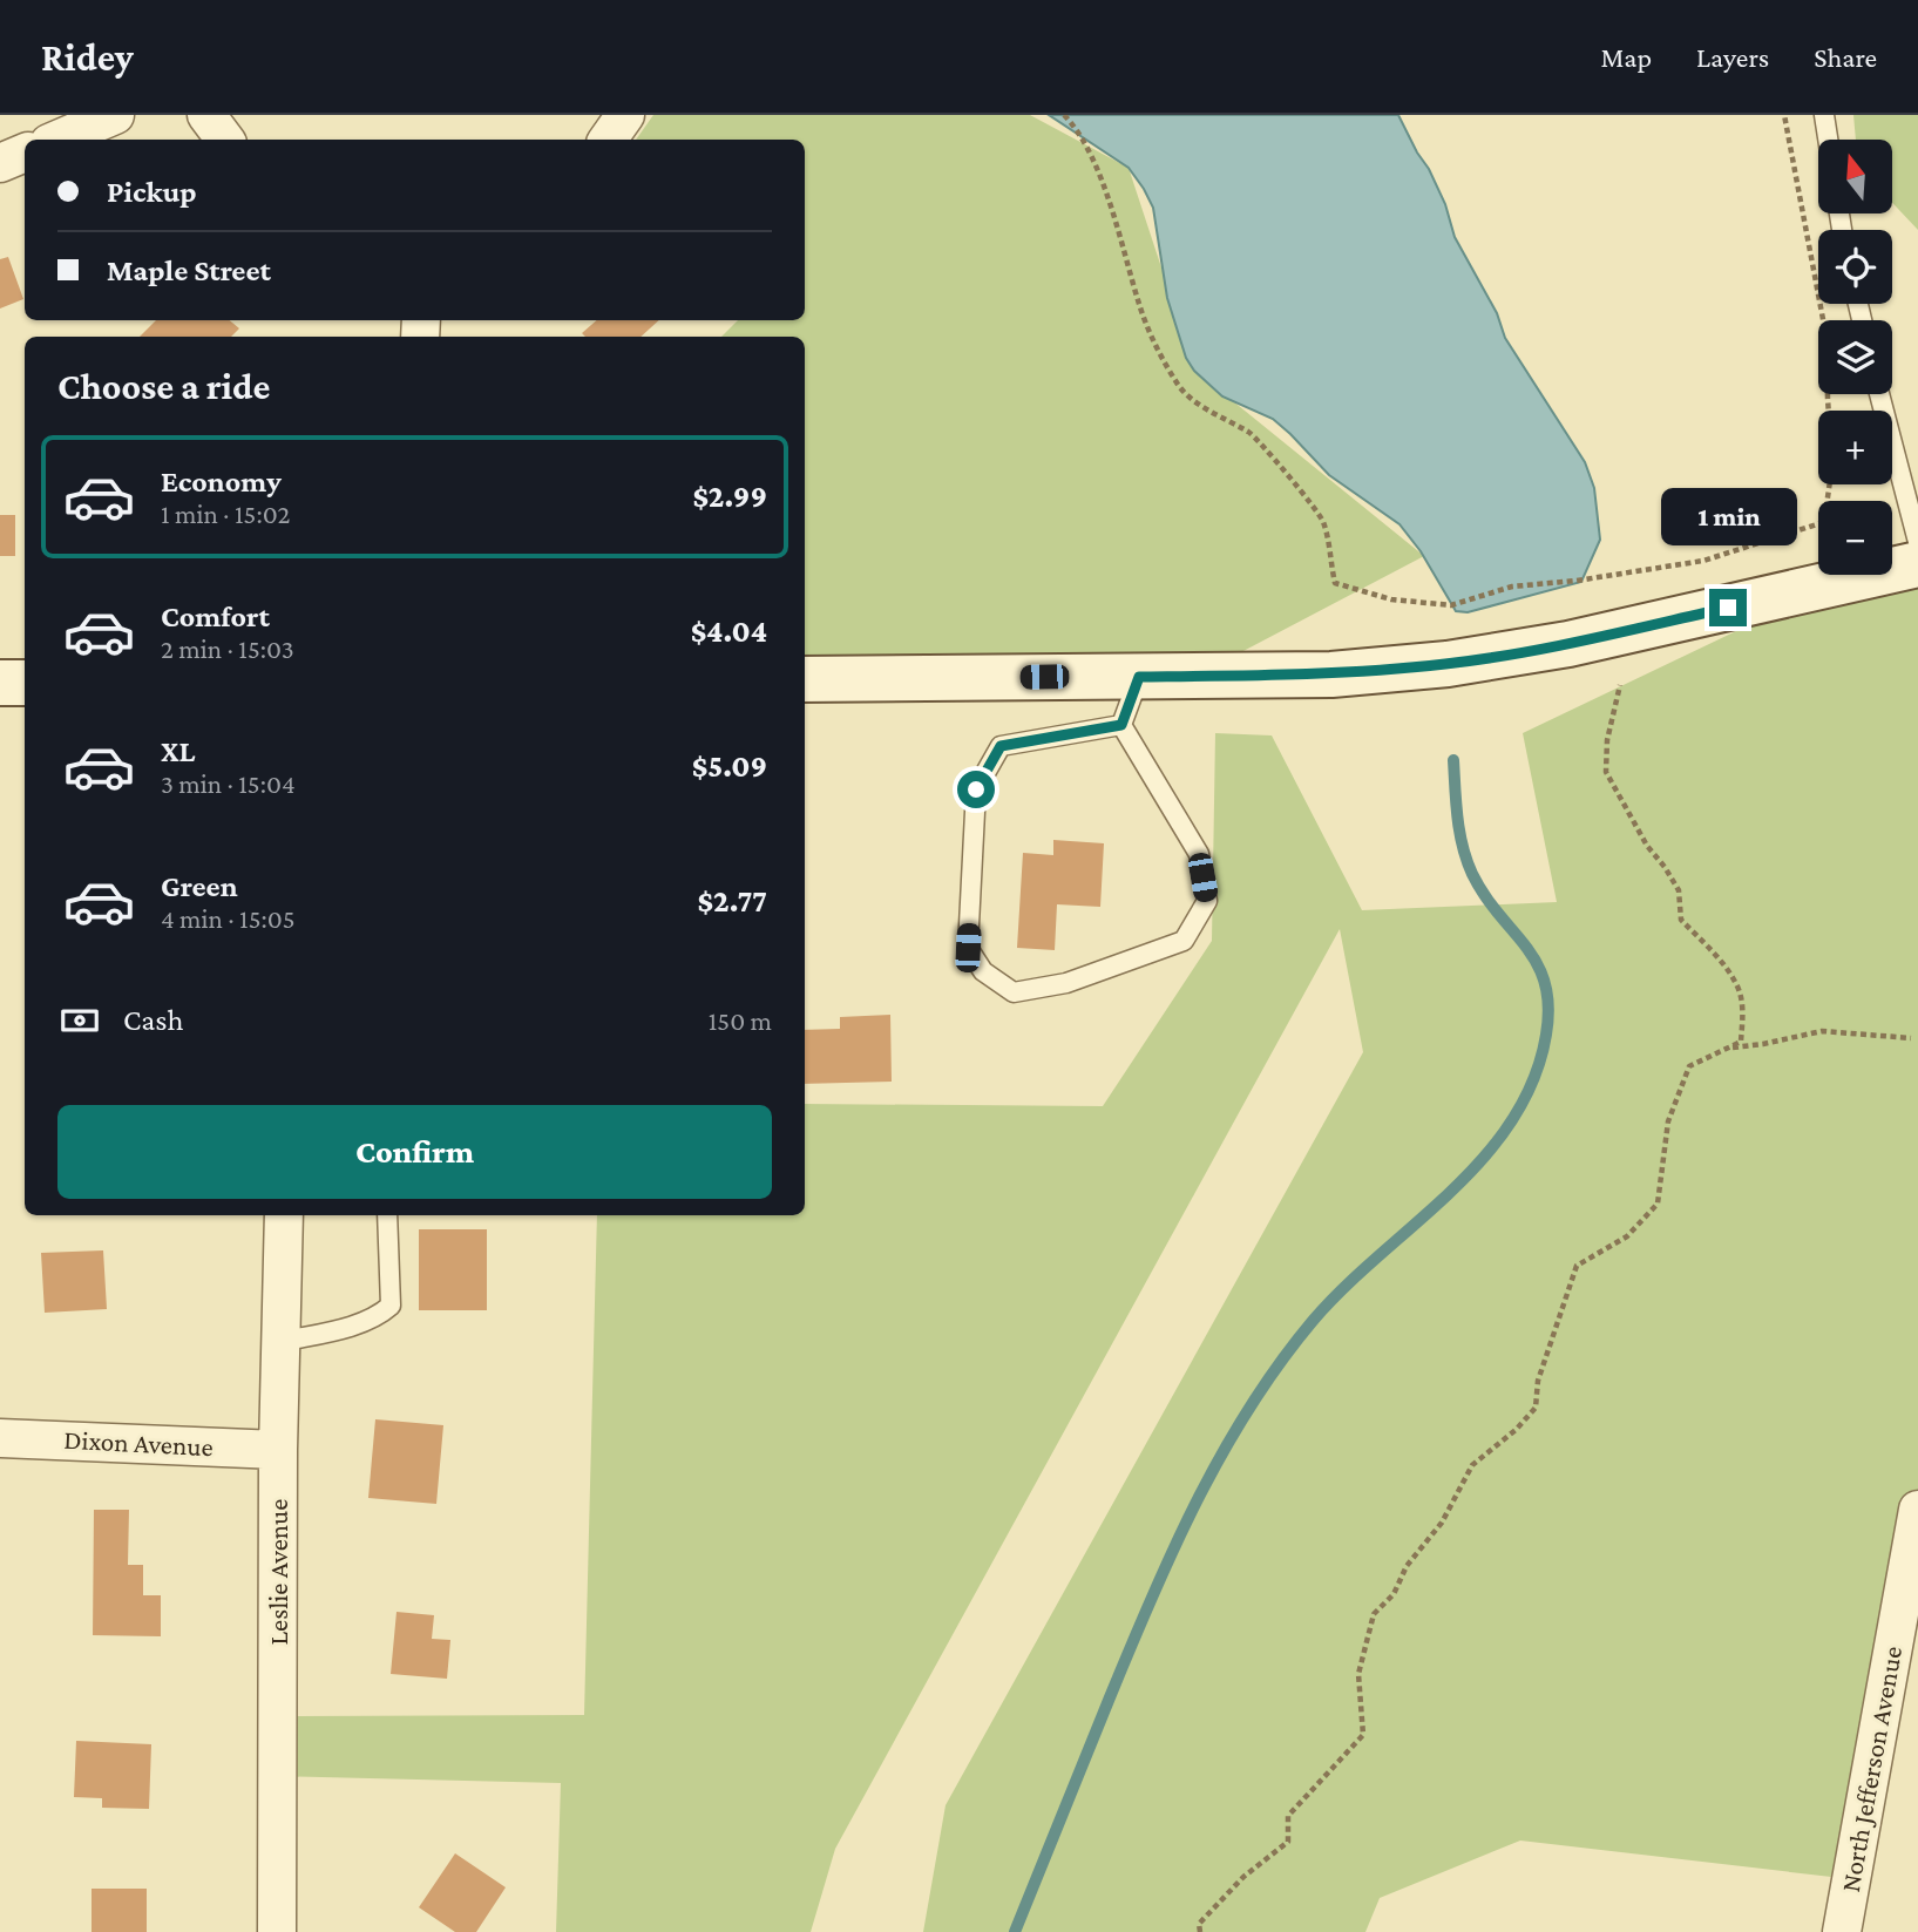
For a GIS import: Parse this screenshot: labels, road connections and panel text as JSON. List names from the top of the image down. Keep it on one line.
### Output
{"streets":{"street":["Dixon Avenue","Leslie Avenue","North Jefferson Avenue"]},"crossings":[["Dixon Avenue","Leslie Avenue"]],"north":"top","page":{"header":"Ridey","nav":["Map","Layers","Share"],"map_buttons":["+","−"],"banner":["Pickup","Maple Street"],"heading":"Choose a ride","list":[{"name":"Economy","note":"1 min · 15:02","value":"$2.99"},{"name":"Comfort","note":"2 min · 15:03","value":"$4.04"},{"name":"XL","note":"3 min · 15:04","value":"$5.09"},{"name":"Green","note":"4 min · 15:05","value":"$2.77"}],"bubble":"1 min","pay":["Cash","150 m"],"buttons":"Confirm"}}
